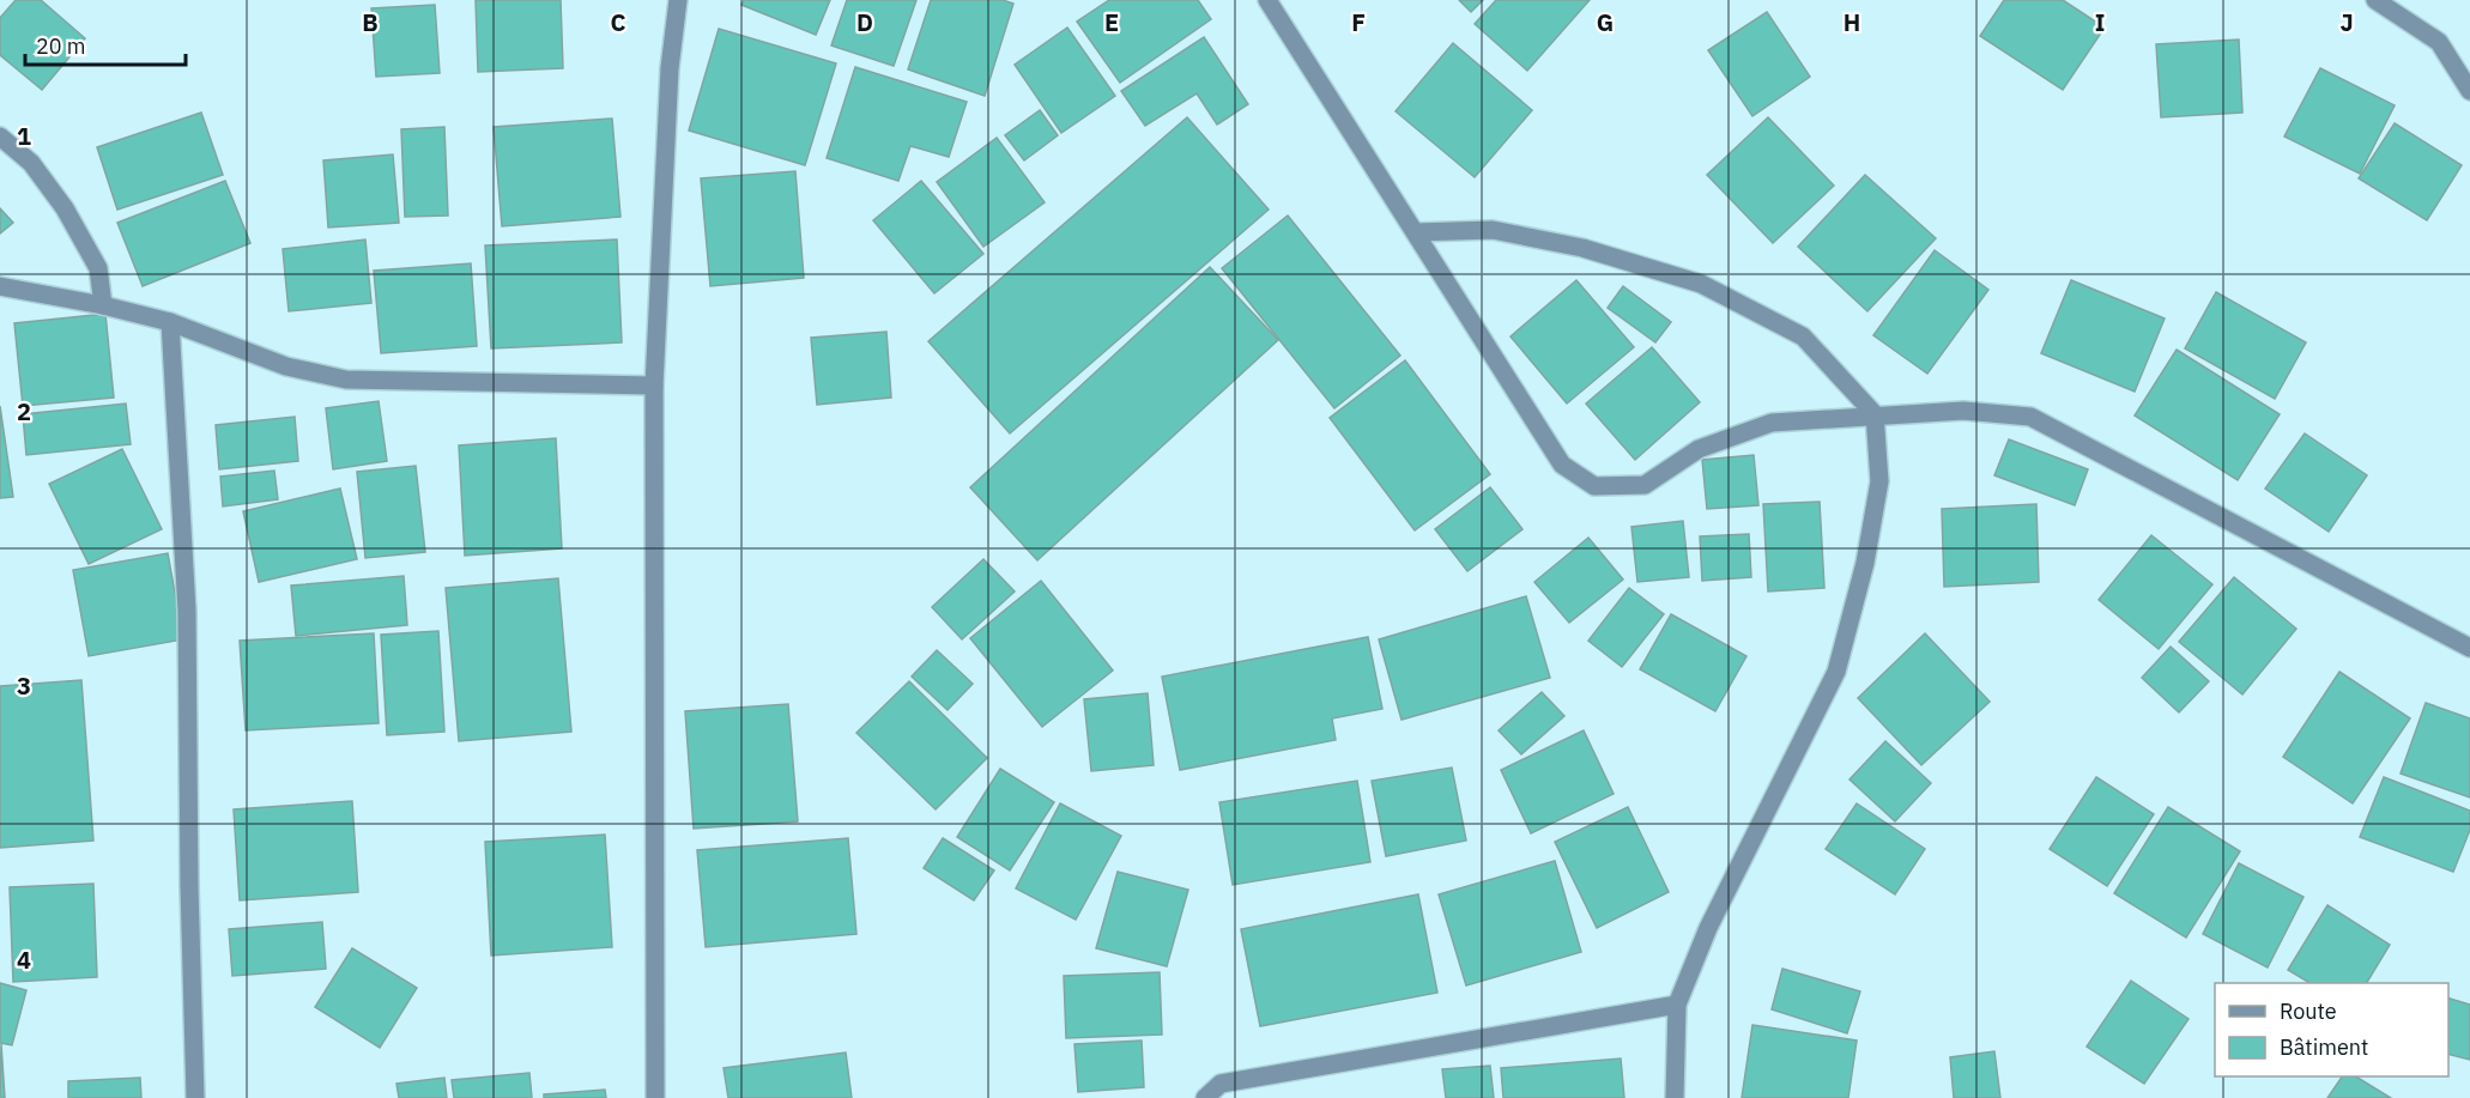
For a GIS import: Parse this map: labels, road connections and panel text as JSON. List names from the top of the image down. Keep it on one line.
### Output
{"legend":["Route","Bâtiment"],"scale_bar":"20 m","grid":{"columns":["B","C","D","E","F","G","H","I","J"],"rows":["1","2","3","4"]}}
